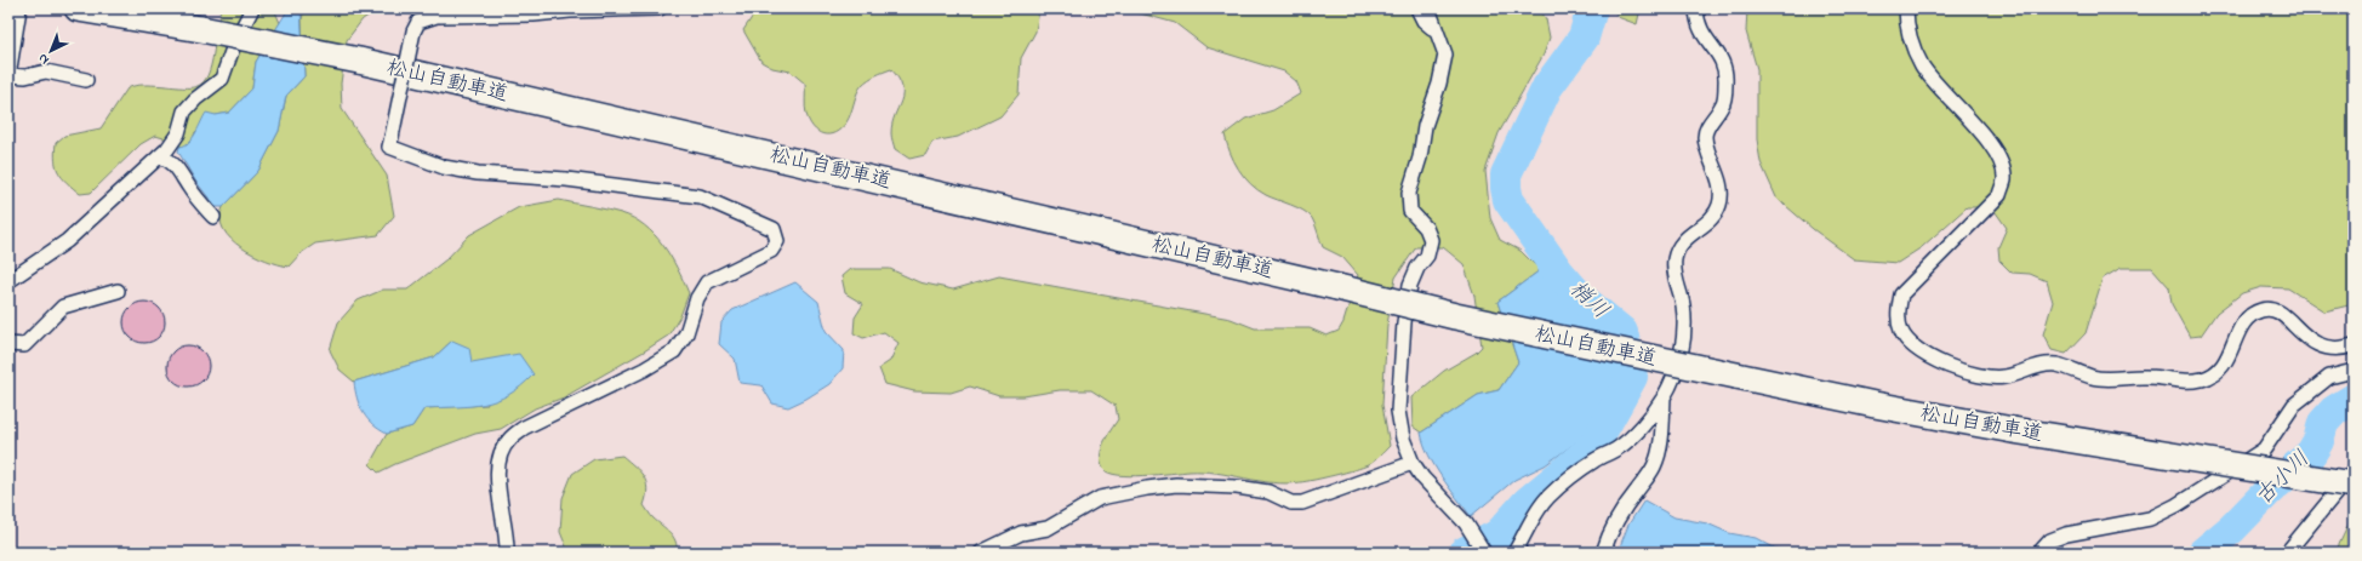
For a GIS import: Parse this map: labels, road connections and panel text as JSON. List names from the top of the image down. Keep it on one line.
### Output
{"streets":{"highway":["松山自動車道"]},"water":["梢川","古小川"],"north":"bottom left"}
